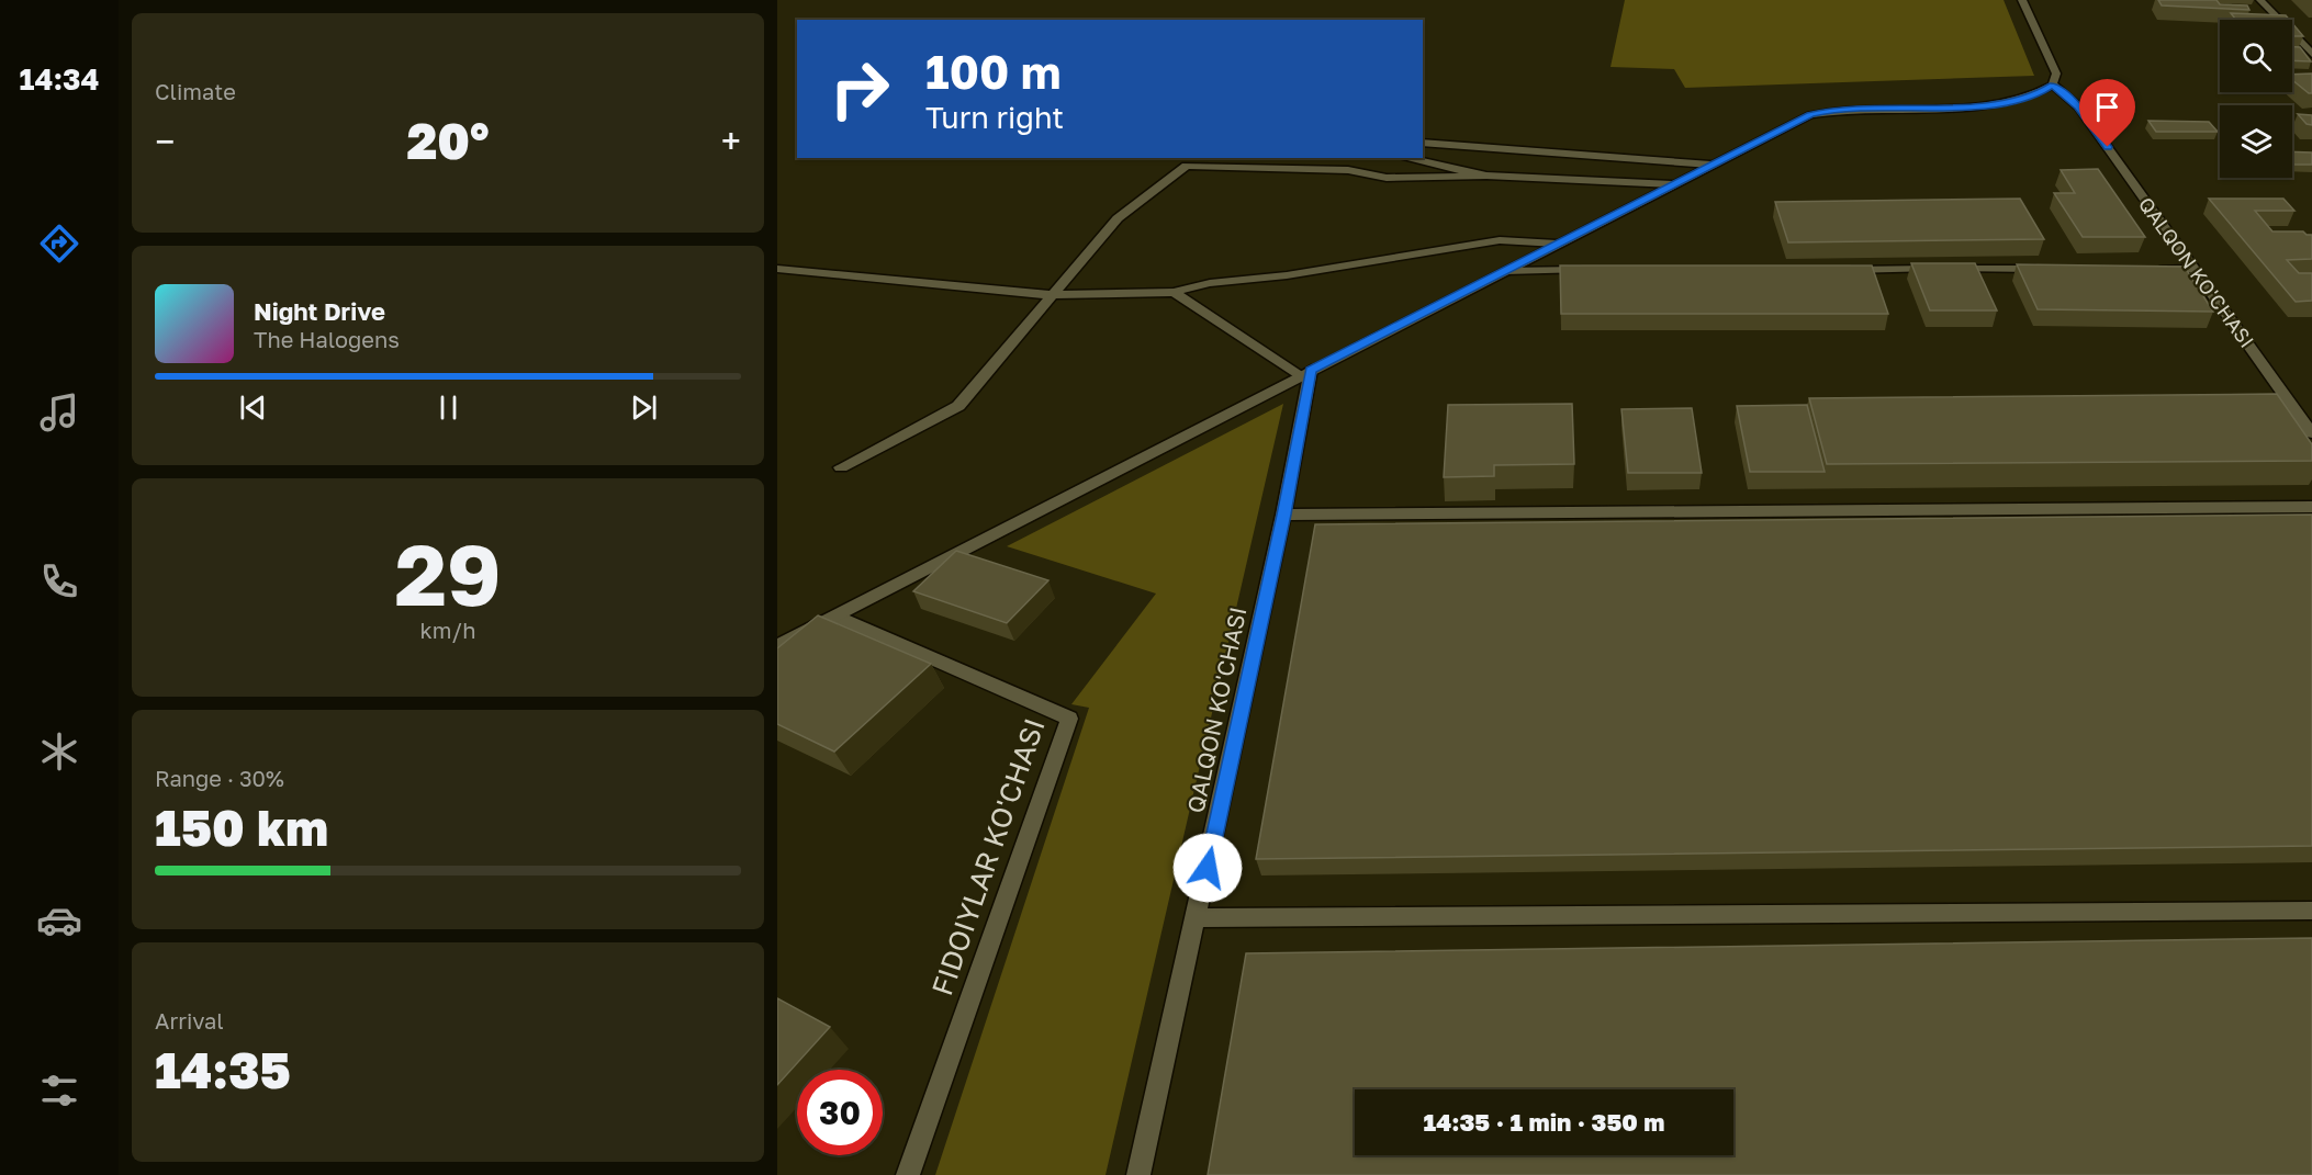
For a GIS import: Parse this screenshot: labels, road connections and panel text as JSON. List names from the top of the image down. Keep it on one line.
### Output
{"streets":{"street":["QALQON KO'CHASI","FIDOIYLAR KO'CHASI"]},"page":{"tabs":"14:34","tile":["Climate",["29","km/h"],["Range · 30%","150 km"],["Arrival","14:35"]],"turn":["100 m","Turn right"],"heat":["−","20°","+"],"song":["Night Drive","The Halogens"],"limit":"30","trip":"14:35 · 1 min · 350 m"}}
